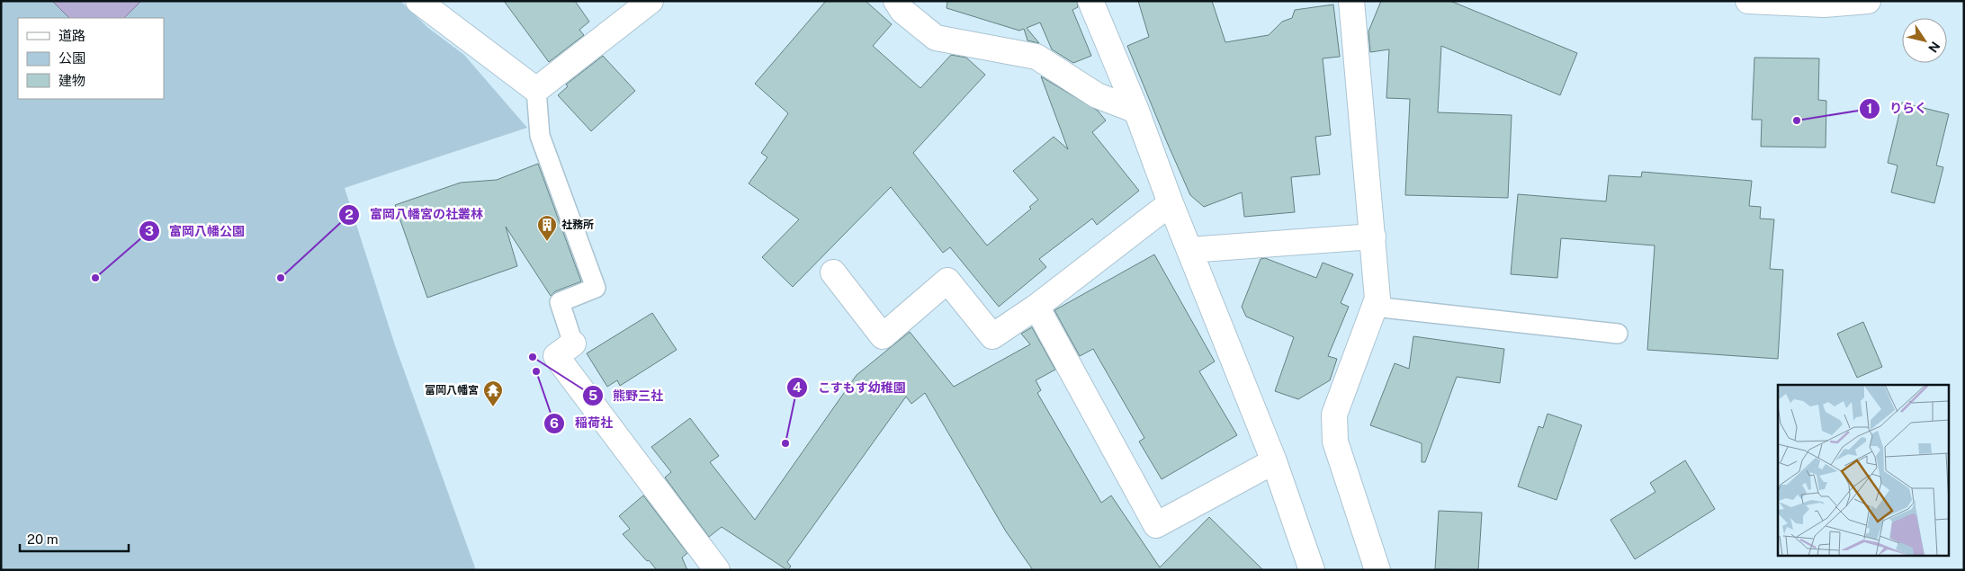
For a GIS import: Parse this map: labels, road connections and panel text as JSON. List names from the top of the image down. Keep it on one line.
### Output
{"places":{"other":["りらく","富岡八幡公園","富岡八幡宮の社叢林","熊野三社","稲荷社","こすもす幼稚園"],"building":["社務所"],"temple":["富岡八幡宮"]},"legend":["道路","公園","建物"],"scale_bar":"20 m","north":"bottom right"}
